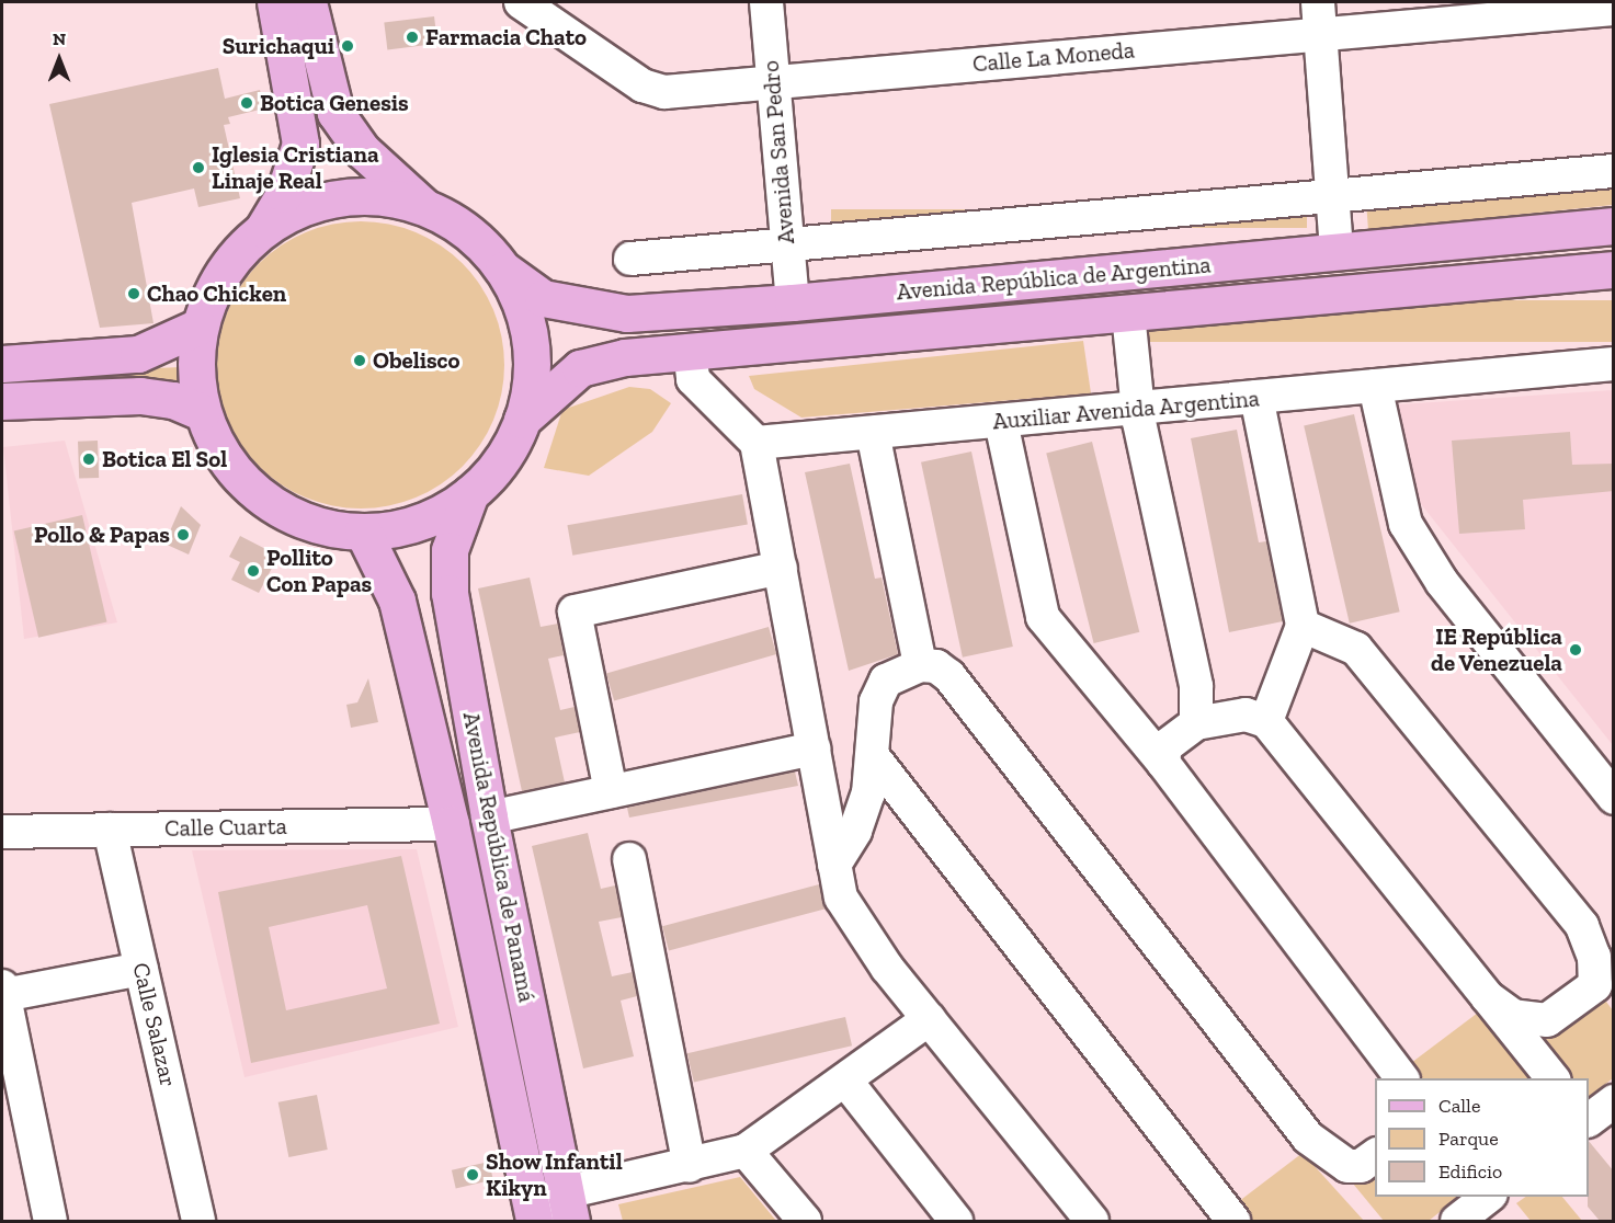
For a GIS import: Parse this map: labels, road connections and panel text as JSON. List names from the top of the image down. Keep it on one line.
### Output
{"streets":{"main road":["Avenida República de Argentina","Avenida República de Panamá"],"street":["Calle La Moneda","Avenida San Pedro","Auxiliar Avenida Argentina","Calle Cuarta","Calle Salazar"]},"crossings":[["Calle La Moneda","Avenida San Pedro"],["Avenida San Pedro","Avenida República de Argentina"],["Calle Cuarta","Avenida República de Panamá"],["Calle Cuarta","Calle Salazar"]],"places":["Farmacia Chato","Surichaqui","Botica Genesis","Iglesia Cristiana Linaje Real","Chao Chicken","Obelisco","Botica El Sol","Pollo & Papas","Pollito Con Papas","IE República de Venezuela","Show Infantil Kikyn"],"legend":["Calle","Parque","Edificio"],"north":"top"}
